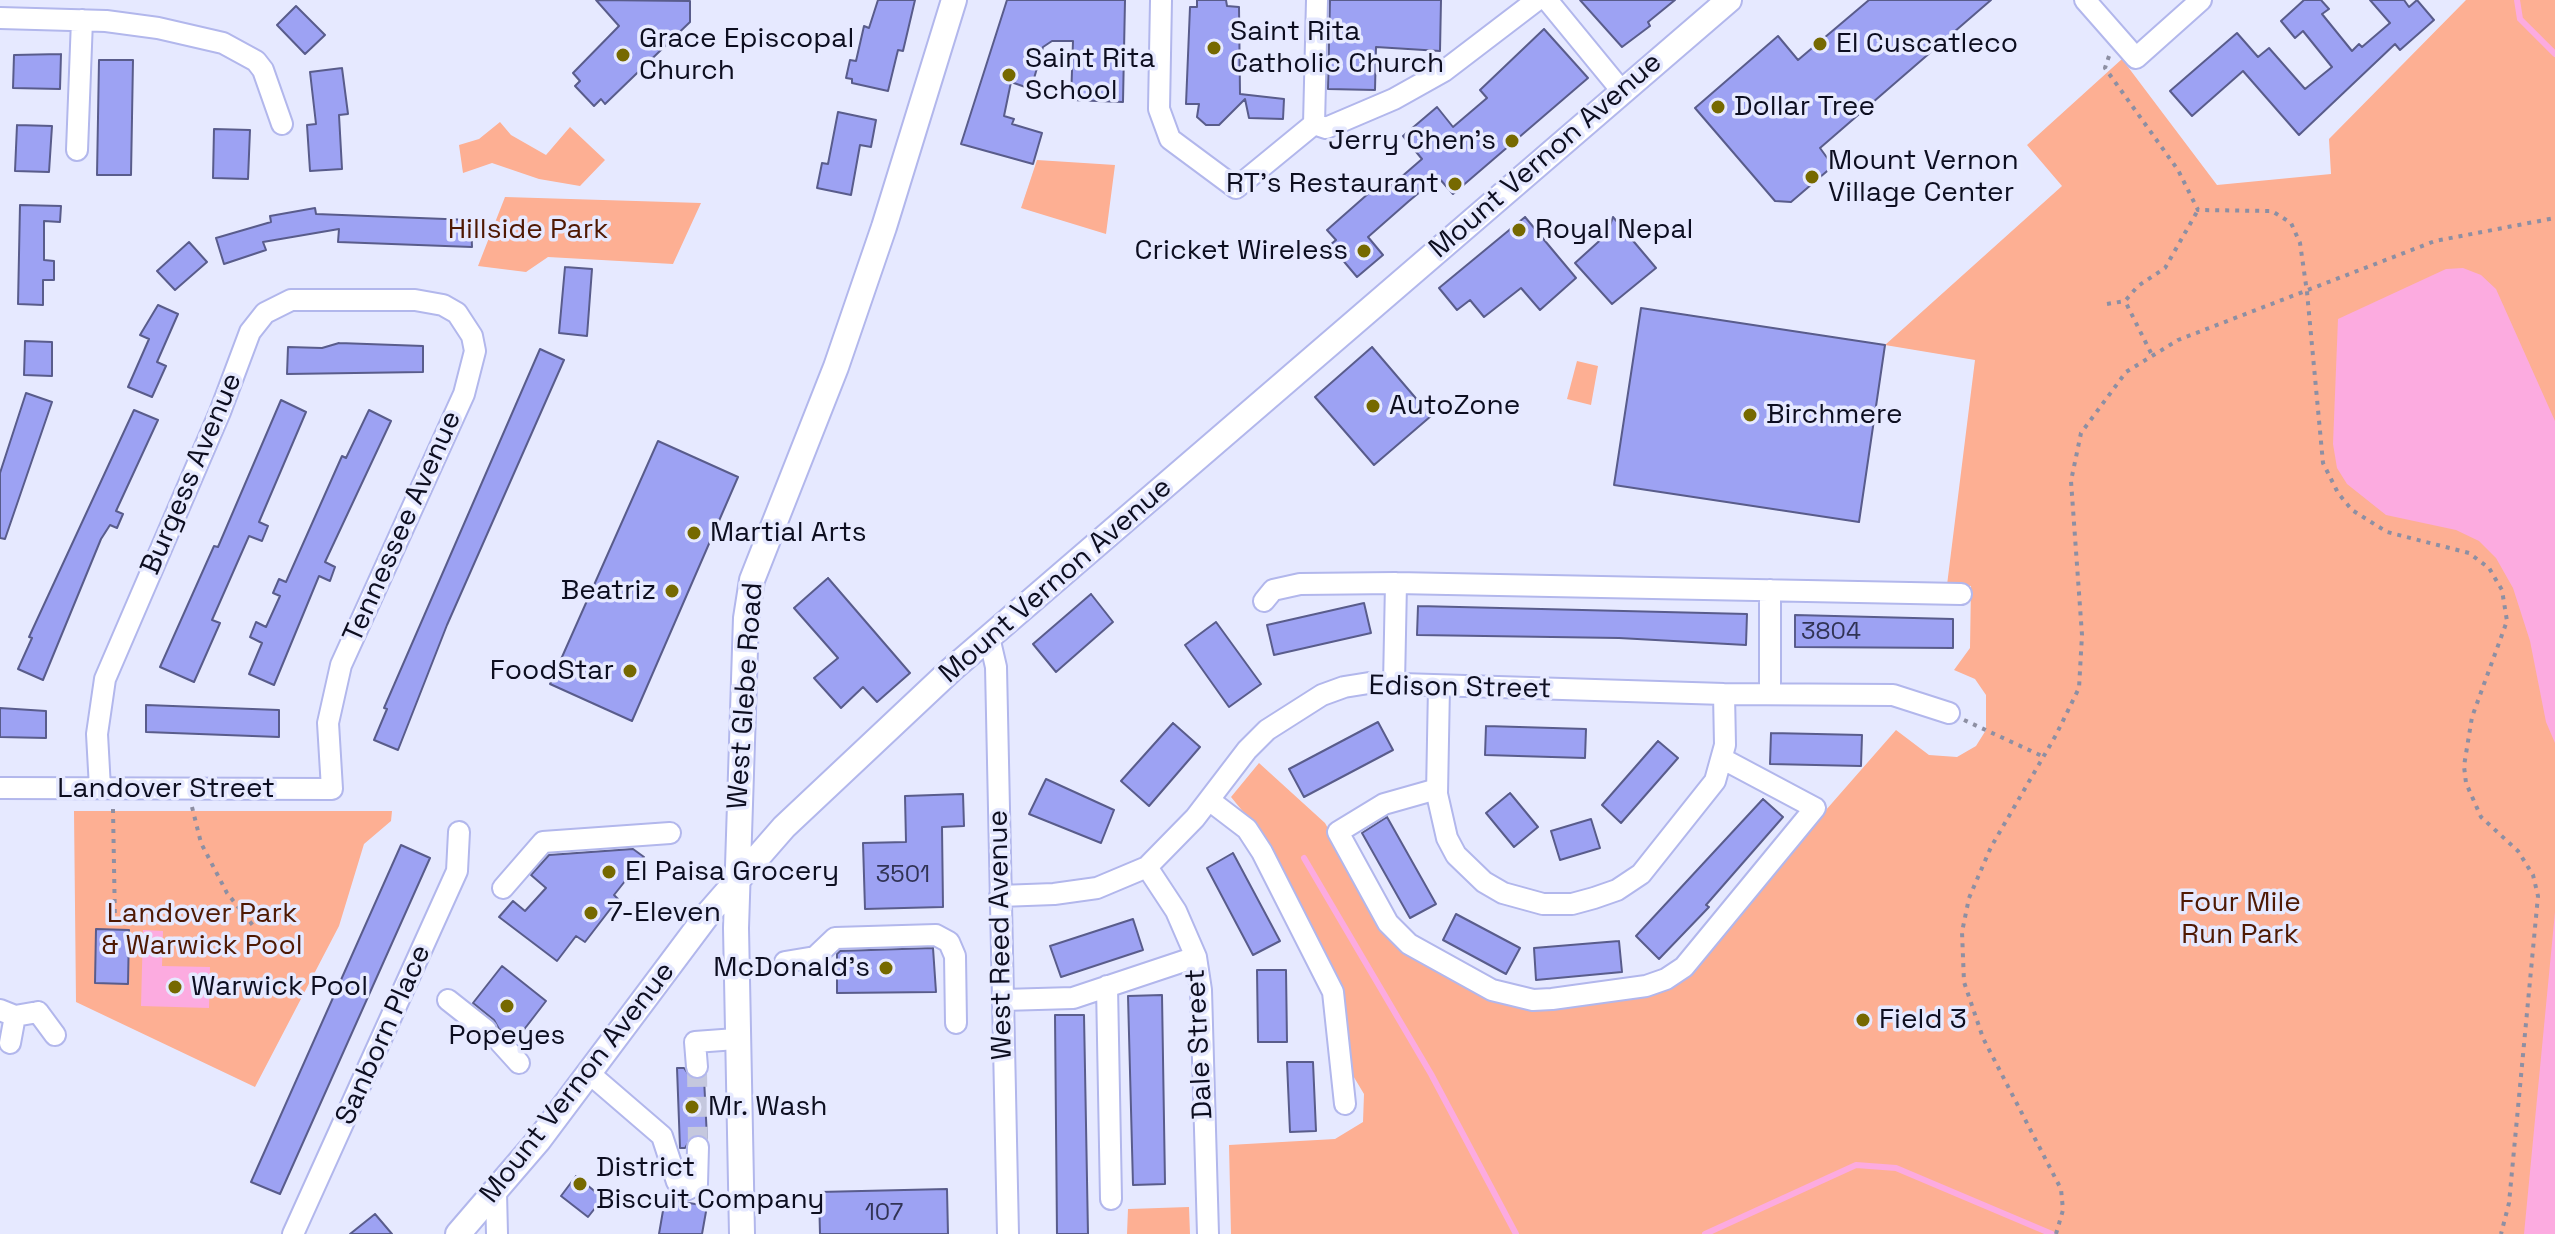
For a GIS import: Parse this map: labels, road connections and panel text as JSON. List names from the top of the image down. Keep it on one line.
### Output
{"streets":{"main road":["Mount Vernon Avenue","West Glebe Road"],"street":["Burgess Avenue","Tennessee Avenue","Edison Street","Landover Street","West Reed Avenue","Sanborn Place","Dale Street"]},"crossings":[["Mount Vernon Avenue","West Glebe Road"],["Mount Vernon Avenue","West Reed Avenue"],["Burgess Avenue","Tennessee Avenue"],["Burgess Avenue","Landover Street"],["Tennessee Avenue","Landover Street"],["Edison Street","West Reed Avenue"],["Edison Street","Dale Street"]],"parks":["Hillside Park","Four Mile Run Park","Landover Park & Warwick Pool"],"places":["El Cuscatleco","Saint Rita Catholic Church","Grace Episcopal Church","Saint Rita School","Dollar Tree","Jerry Chen's","Mount Vernon Village Center","RT's Restaurant","Royal Nepal","Cricket Wireless","AutoZone","Birchmere","Martial Arts","Beatriz","FoodStar","El Paisa Grocery","7-Eleven","McDonald's","Warwick Pool","Popeyes","Field 3","Mr. Wash","District Biscuit Company"],"house_numbers":["3804","3501","107"]}
